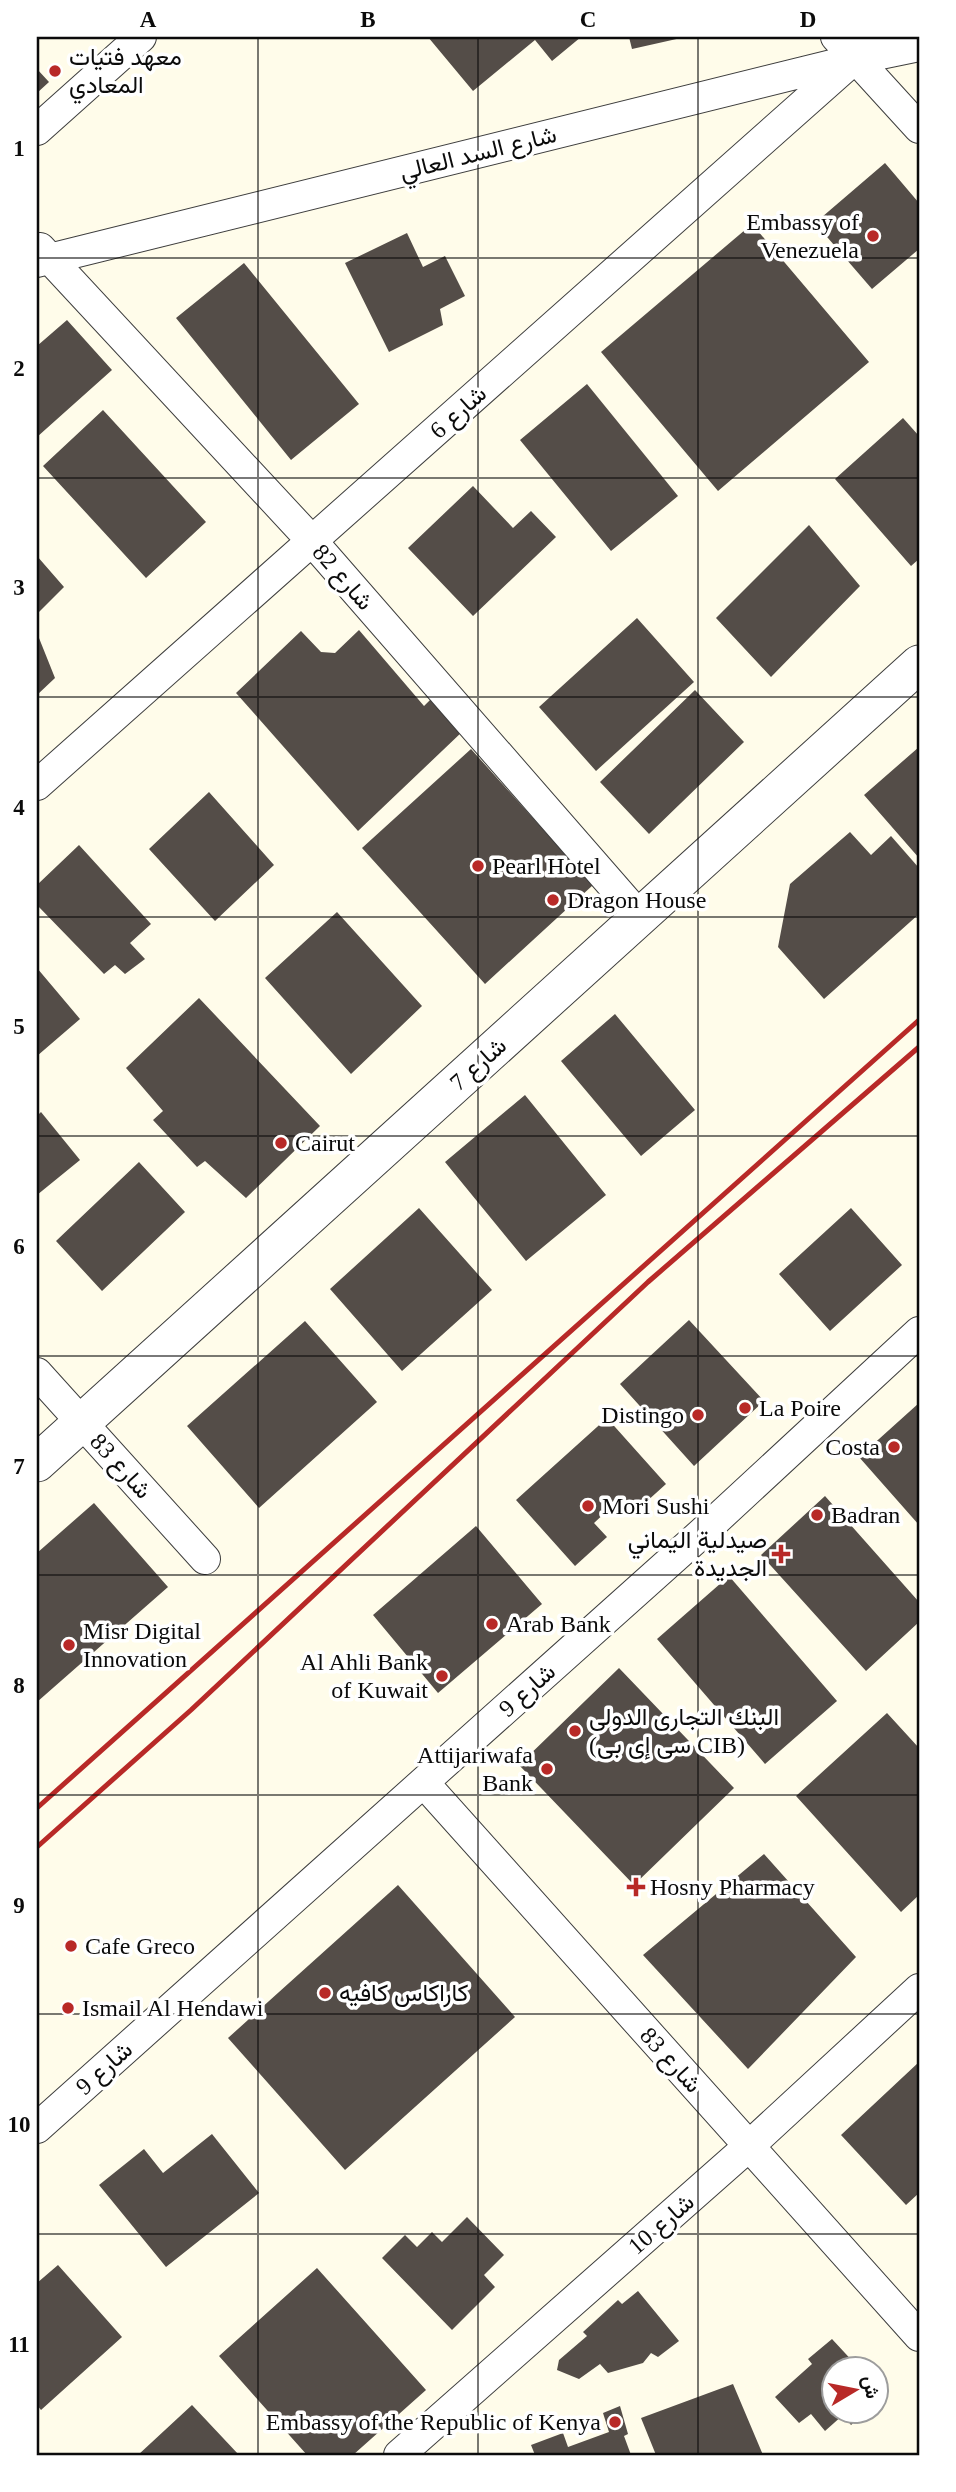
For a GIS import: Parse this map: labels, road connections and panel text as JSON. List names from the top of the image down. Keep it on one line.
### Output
{"streets":{"street":["شارع السد العالي","شارع 6","شارع 82","شارع 7","شارع 83","شارع 9","شارع 10"]},"crossings":[["شارع السد العالي","شارع 6"],["شارع السد العالي","شارع 82"],["شارع 6","شارع 82"],["شارع 82","شارع 7"],["شارع 7","شارع 83"],["شارع 83","شارع 9"],["شارع 83","شارع 10"]],"places":{"other":["معهد فتيات المعادي","Embassy of Venezuela","Pearl Hotel","Dragon House","Cairut","La Poire","Distingo","Costa","Mori Sushi","Badran","Arab Bank","Misr Digital Innovation","Al Ahli Bank of Kuwait","البنك التجارى الدولى (سى إى بى CIB)","Attijariwafa Bank","Cafe Greco","كاراكاس كافيه","Ismail Al Hendawi","Embassy of the Republic of Kenya"],"health":["صيدلية اليماني الجديدة","Hosny Pharmacy"]},"north":"right","grid":{"columns":["A","B","C","D"],"rows":["1","2","3","4","5","6","7","8","9","10","11"]}}
